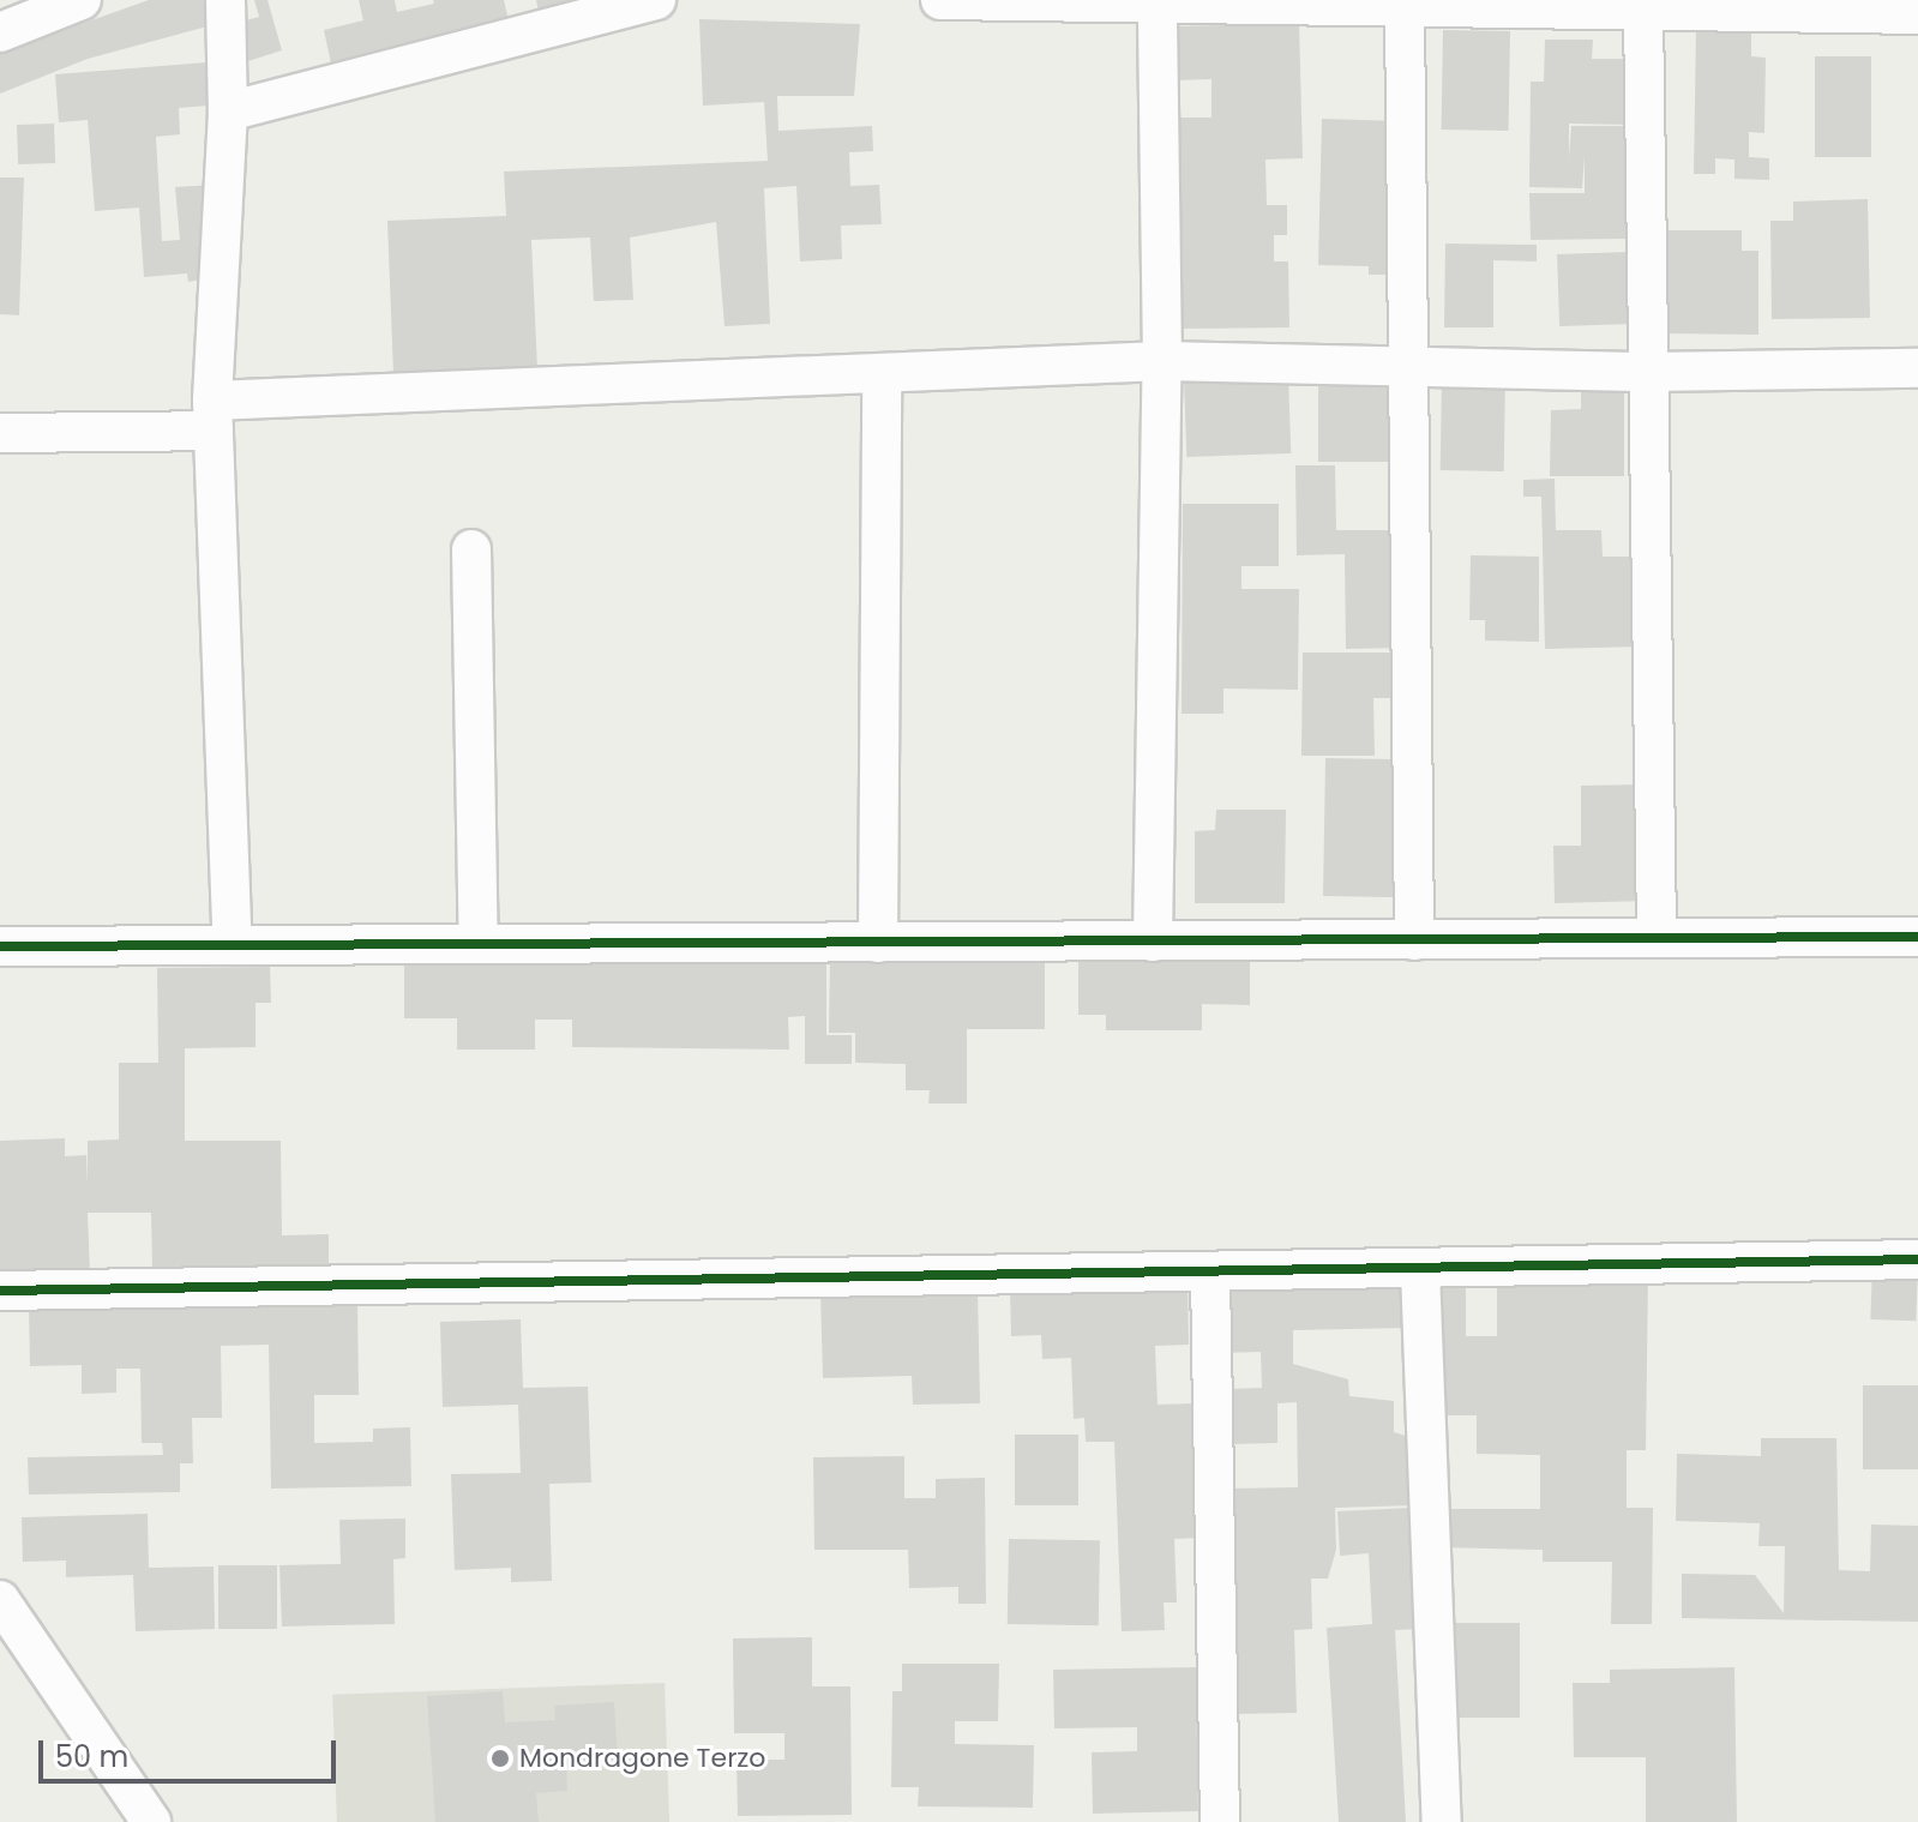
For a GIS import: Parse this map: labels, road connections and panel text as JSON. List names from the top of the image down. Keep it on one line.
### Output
{"places":["Mondragone Terzo"],"scale_bar":"50 m"}
